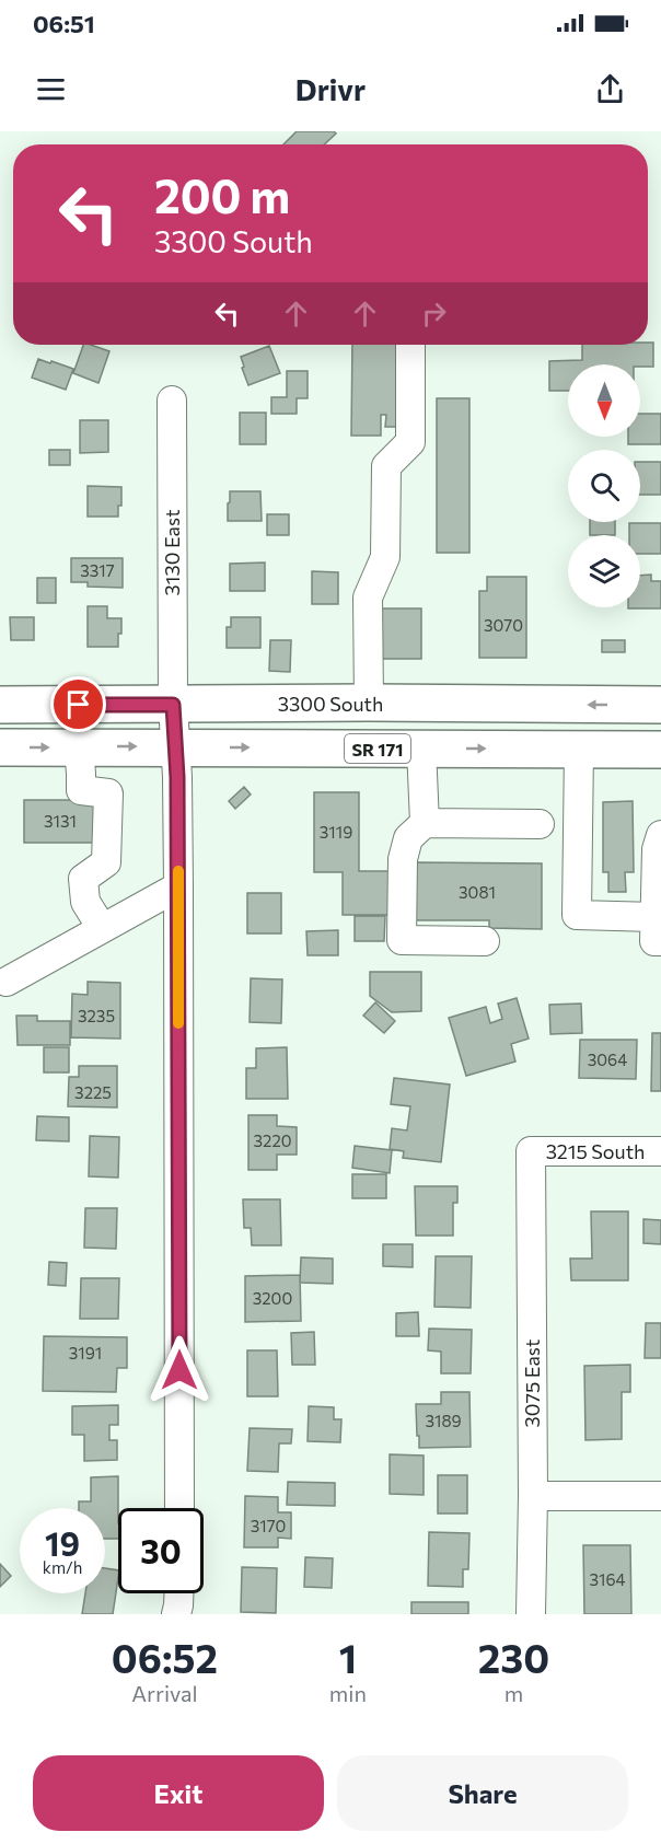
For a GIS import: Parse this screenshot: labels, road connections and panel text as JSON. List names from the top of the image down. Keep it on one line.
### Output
{"streets":{"main road":["3300 South","SR 171"],"street":["3130 East","3215 South","3075 East"]},"crossings":[["3130 East","3300 South"],["3130 East","SR 171"],["3215 South","3075 East"]],"house_numbers":["3317","3070","3131","3119","3081","3235","3064","3225","3220","3200","3191","3189","3170","3164"],"north":"bottom","page":{"status":"06:51","header":"Drivr","turn":["200 m","3300 South"],"speed":"19 km/h","limit":"30","eta":["06:52","Arrival","1","min","230","m"],"buttons":["Exit","Share"]}}
